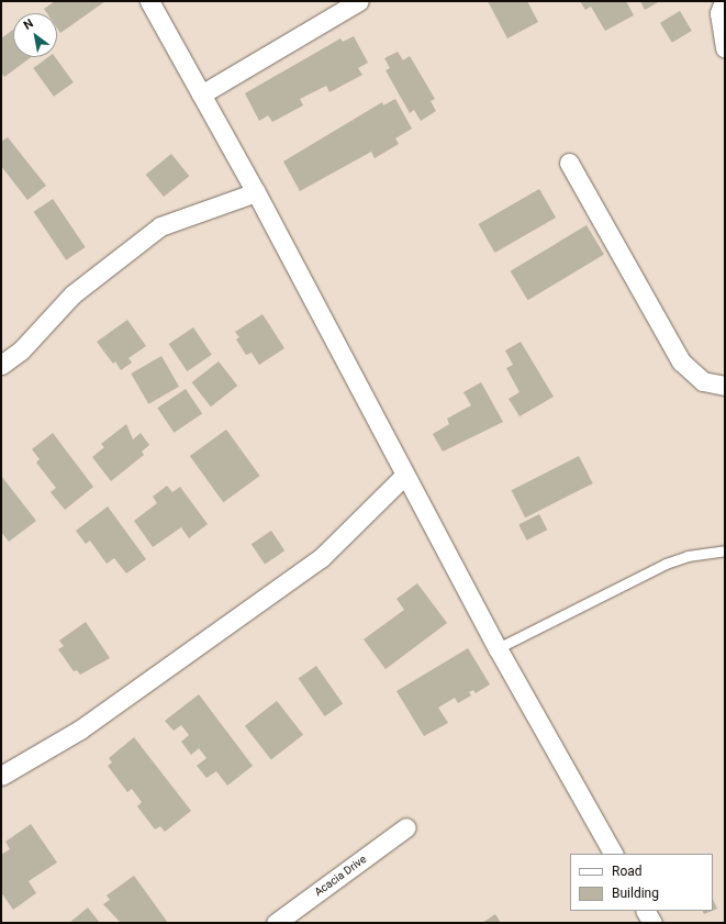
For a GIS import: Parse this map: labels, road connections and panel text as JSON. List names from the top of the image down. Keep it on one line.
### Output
{"streets":{"street":["Acacia Drive"]},"legend":["Road","Building"],"north":"top left"}
